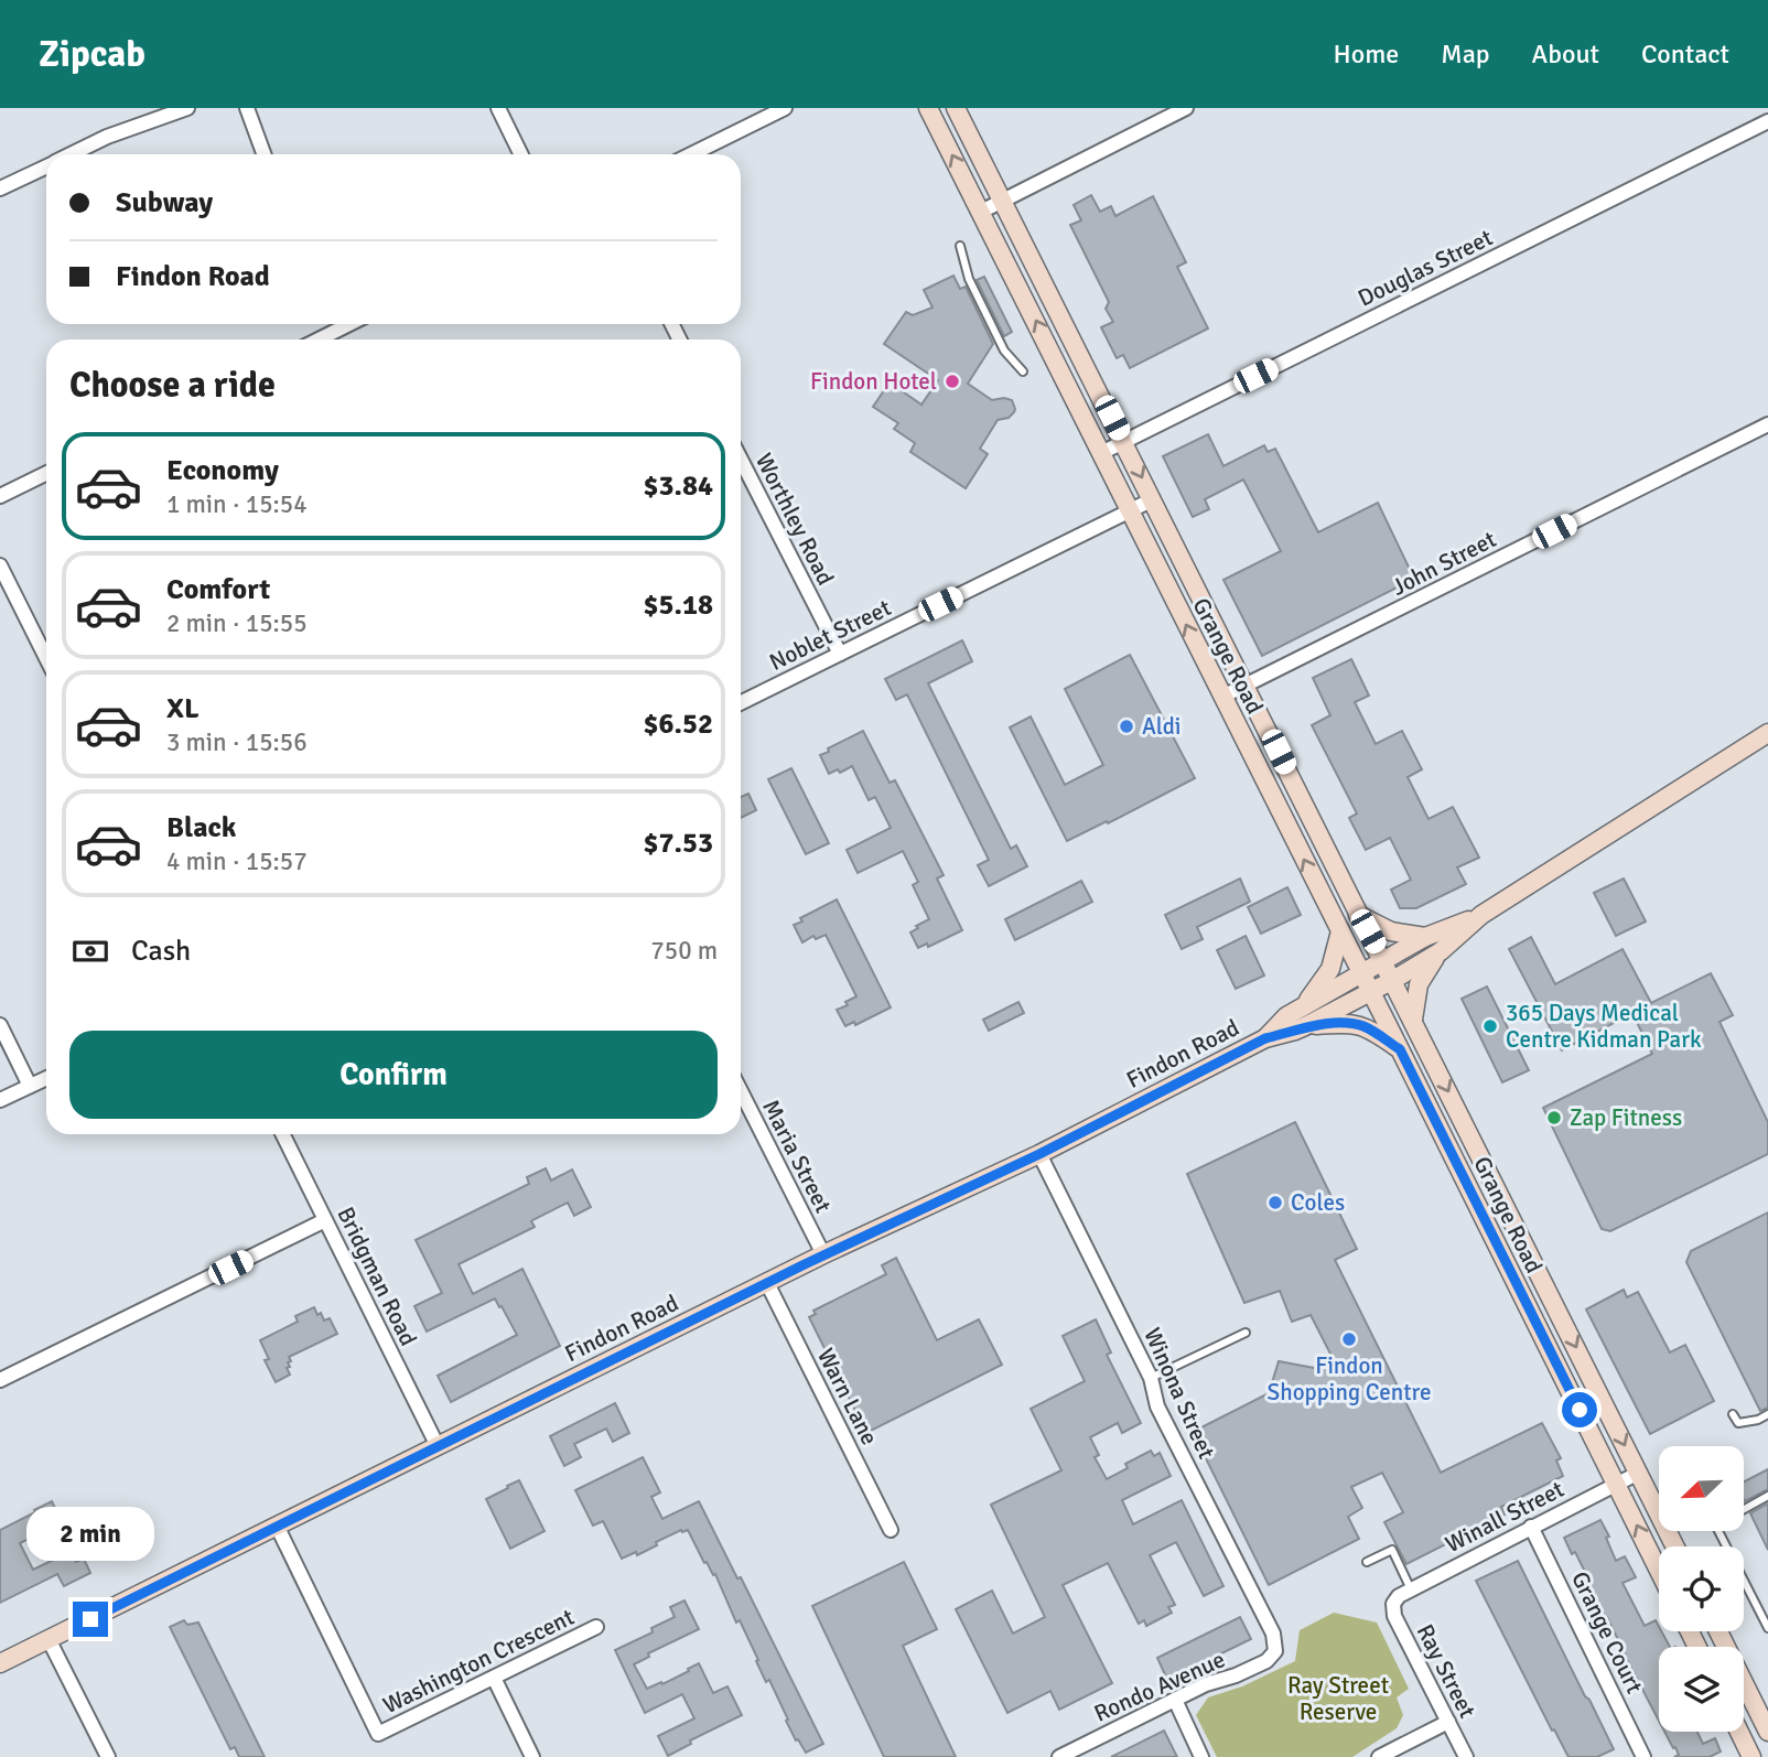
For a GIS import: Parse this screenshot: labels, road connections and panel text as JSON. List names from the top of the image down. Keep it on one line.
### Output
{"streets":{"main road":["Grange Road","Findon Road"],"street":["Douglas Street","Worthley Road","John Street","Noblet Street","Maria Street","Bridgman Road","Winona Street","Warn Lane","Winall Street","Grange Court","Washington Crescent","Ray Street","Rondo Avenue"]},"crossings":[["Douglas Street","Grange Road"],["Worthley Road","Noblet Street"],["John Street","Grange Road"],["Noblet Street","Grange Road"],["Grange Road","Findon Road"],["Grange Road","Winall Street"],["Findon Road","Maria Street"],["Findon Road","Bridgman Road"],["Findon Road","Winona Street"],["Findon Road","Warn Lane"],["Findon Road","Washington Crescent"],["Winona Street","Rondo Avenue"],["Winall Street","Grange Court"],["Winall Street","Ray Street"]],"parks":["Ray Street Reserve"],"places":["Findon Hotel","Aldi","365 Days Medical Centre Kidman Park","Zap Fitness","Coles","Findon Shopping Centre"],"north":"bottom left","page":{"header":"Zipcab","nav":["Home","Map","About","Contact"],"banner":["Subway","Findon Road"],"heading":"Choose a ride","list":[{"name":"Economy","note":"1 min · 15:54","value":"$3.84"},{"name":"Comfort","note":"2 min · 15:55","value":"$5.18"},{"name":"XL","note":"3 min · 15:56","value":"$6.52"},{"name":"Black","note":"4 min · 15:57","value":"$7.53"}],"pay":["Cash","750 m"],"buttons":"Confirm","bubble":"2 min"}}
